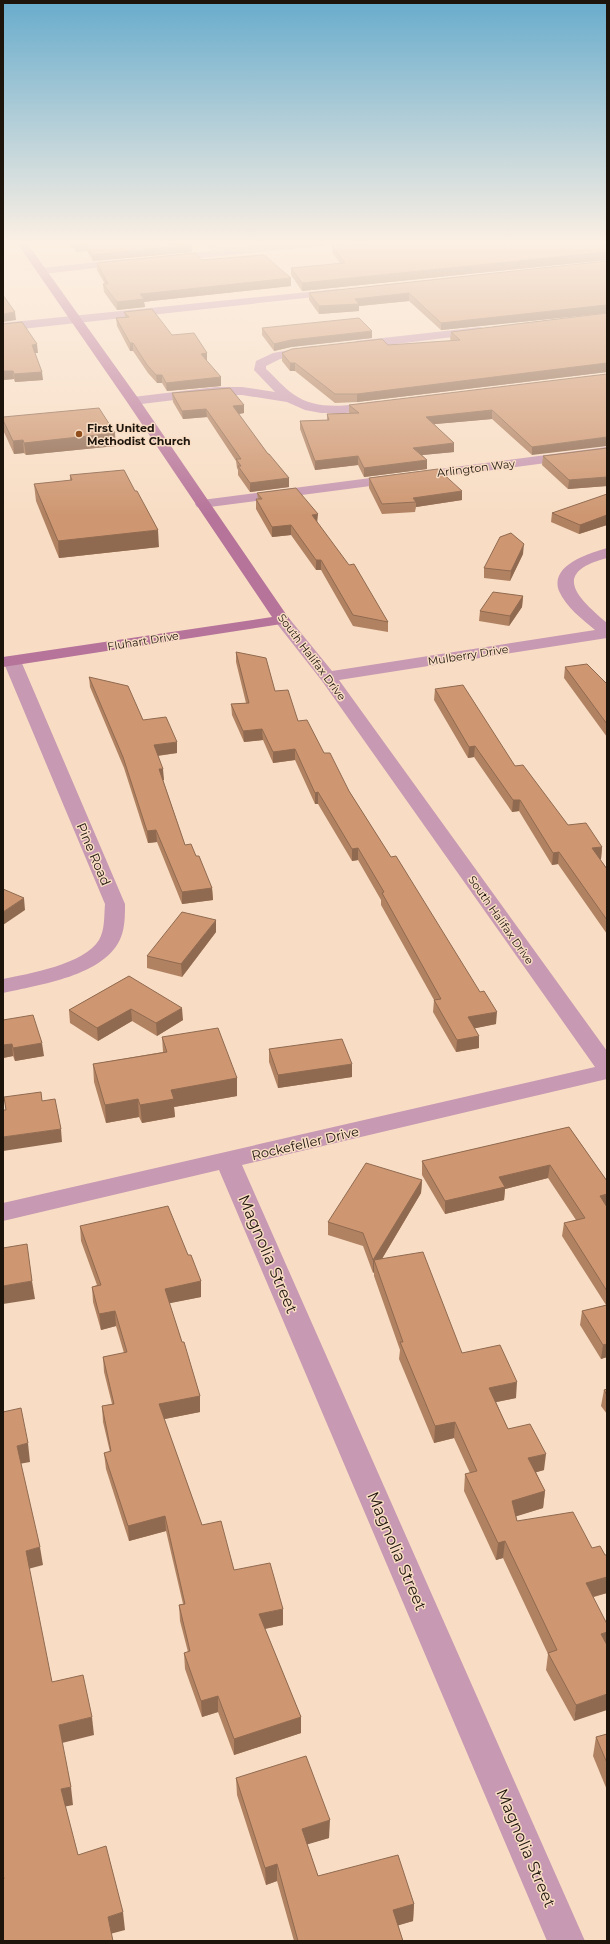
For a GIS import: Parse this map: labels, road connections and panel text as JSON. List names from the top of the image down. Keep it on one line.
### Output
{"streets":{"street":["Arlington Way","Fluhart Drive","Mulberry Drive","South Halifax Drive","Pine Road","Rockefeller Drive","Magnolia Street"]},"crossings":[["Arlington Way","South Halifax Drive"],["Fluhart Drive","South Halifax Drive"],["Fluhart Drive","Pine Road"],["Mulberry Drive","South Halifax Drive"],["Rockefeller Drive","Magnolia Street"]],"places":["First United Methodist Church"]}
